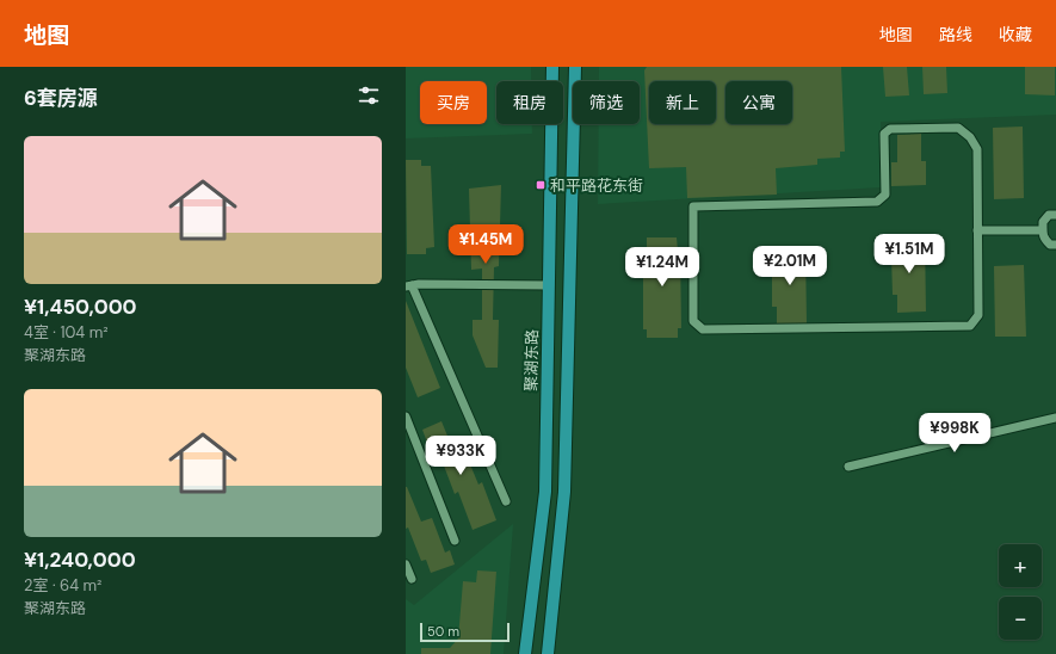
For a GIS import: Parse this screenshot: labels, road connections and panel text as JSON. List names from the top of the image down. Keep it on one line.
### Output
{"streets":{"main road":["聚湖东路"]},"places":{"transit":["和平路花东街"]},"scale_bar":"50 m","page":{"header":"地图","nav":["地图","路线","收藏"],"heading":"6套房源","chip":["买房","租房","筛选","新上","公寓"],"list":[{"name":"¥1,450,000","note":"4室 · 104 m² · 聚湖东路"},{"name":"¥1,240,000","note":"2室 · 64 m² · 聚湖东路"}],"price":["¥1.45M","¥1.51M","¥2.01M","¥1.24M","¥998K","¥933K"],"map_buttons":["+","−"],"scale":"50 m"}}
